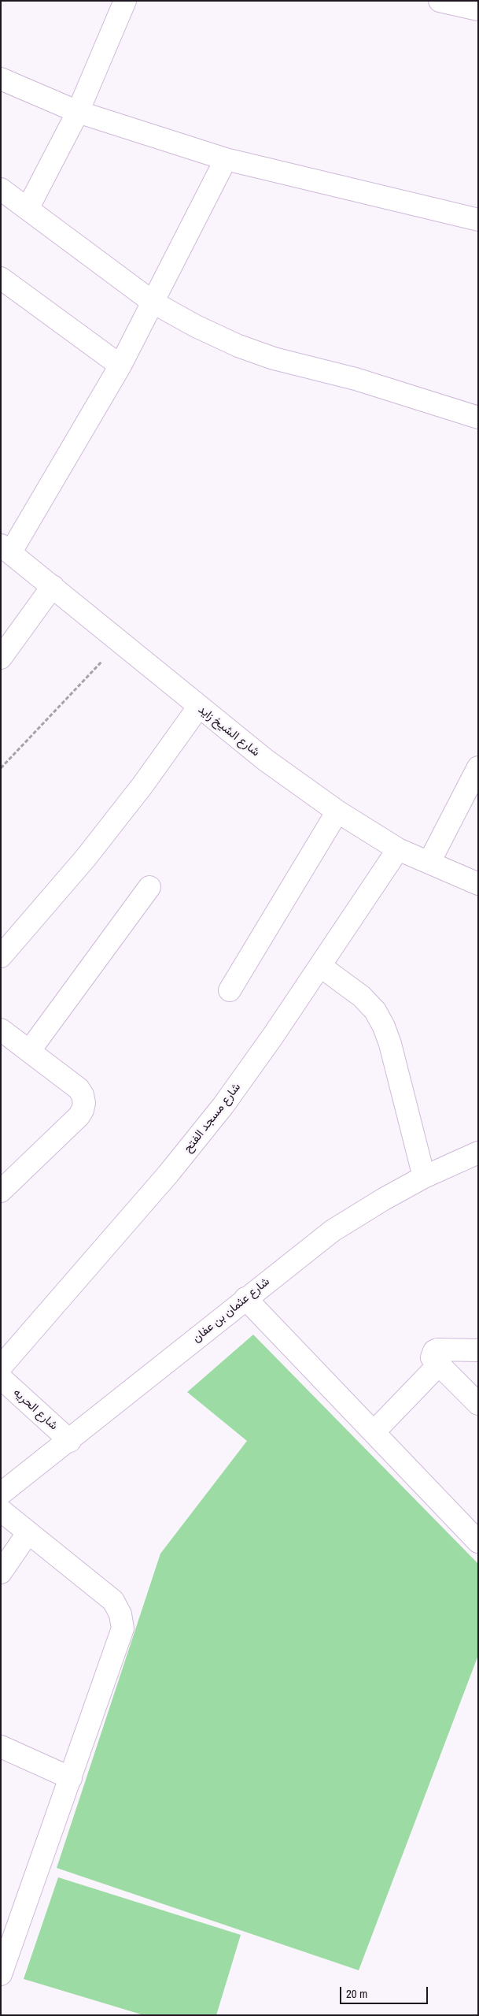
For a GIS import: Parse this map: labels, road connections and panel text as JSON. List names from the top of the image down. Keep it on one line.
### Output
{"streets":{"street":["شارع الشيخ زايد","شارع مسجد الفتح","شارع عثمان بن عفان","شارع الحريه"]},"crossings":[["شارع الشيخ زايد","شارع مسجد الفتح"],["شارع عثمان بن عفان","شارع الحريه"]],"scale_bar":"20 m"}
